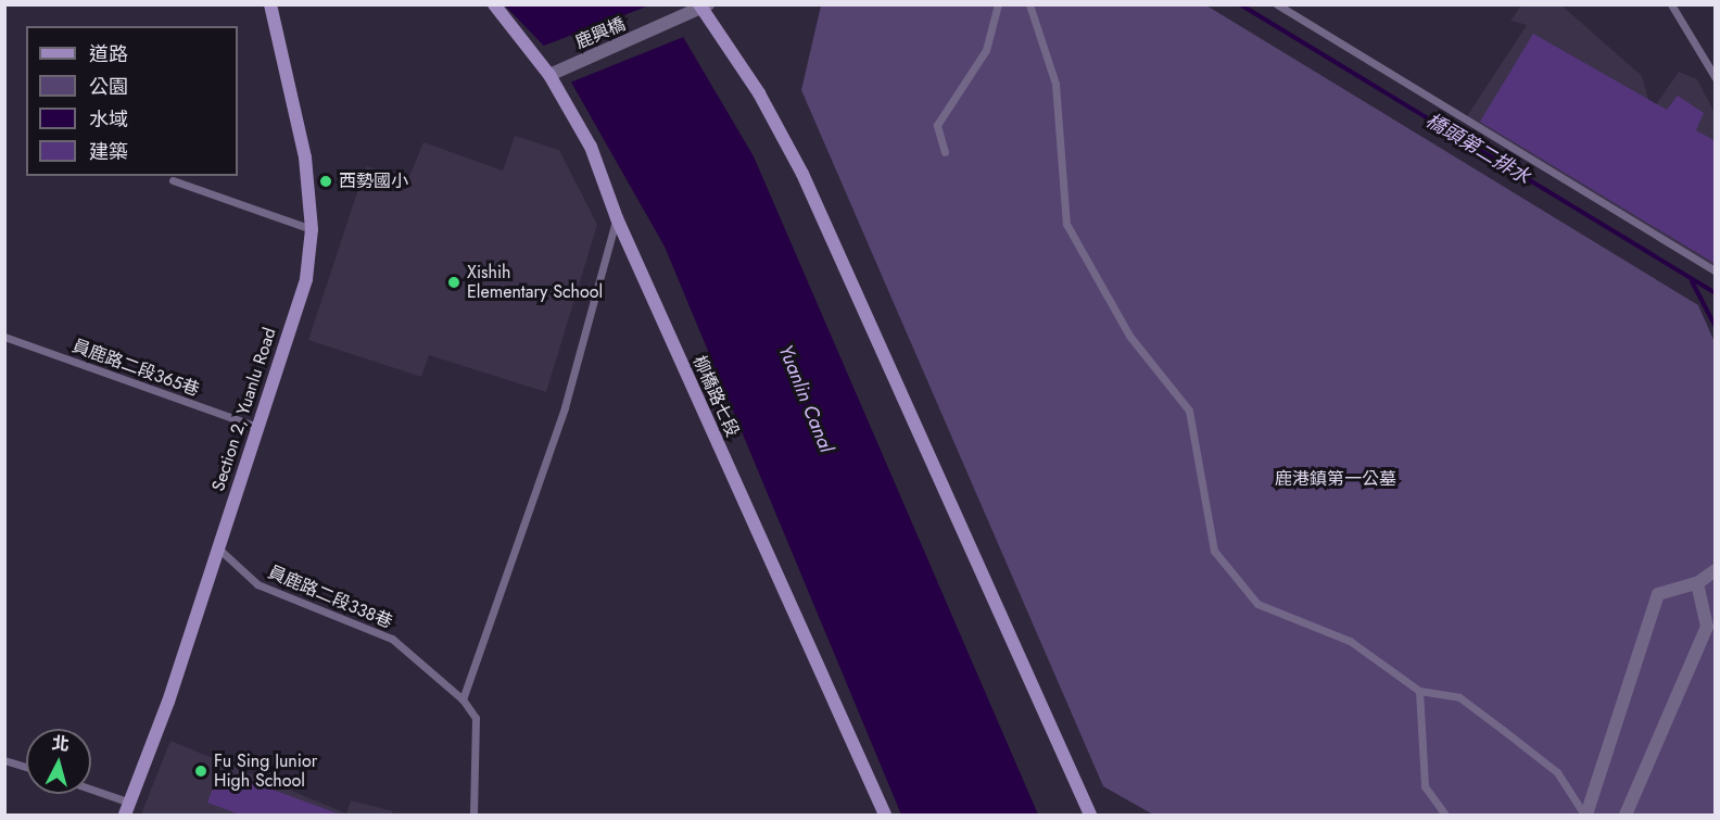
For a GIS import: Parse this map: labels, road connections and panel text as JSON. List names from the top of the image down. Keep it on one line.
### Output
{"streets":{"main road":["柳橋路七段","Section 2, Yuanlu Road"],"street":["鹿興橋"],"lane":["員鹿路二段365巷","員鹿路二段338巷"]},"crossings":[["鹿興橋","柳橋路七段"],["員鹿路二段365巷","Section 2, Yuanlu Road"],["Section 2, Yuanlu Road","員鹿路二段338巷"]],"water":["橋頭第二排水","Yuanlin Canal"],"parks":["鹿港鎮第一公墓"],"places":["西勢國小","Xishih Elementary School","Fu Sing Junior High School"],"legend":["道路","公園","水域","建築"],"north":"top"}
